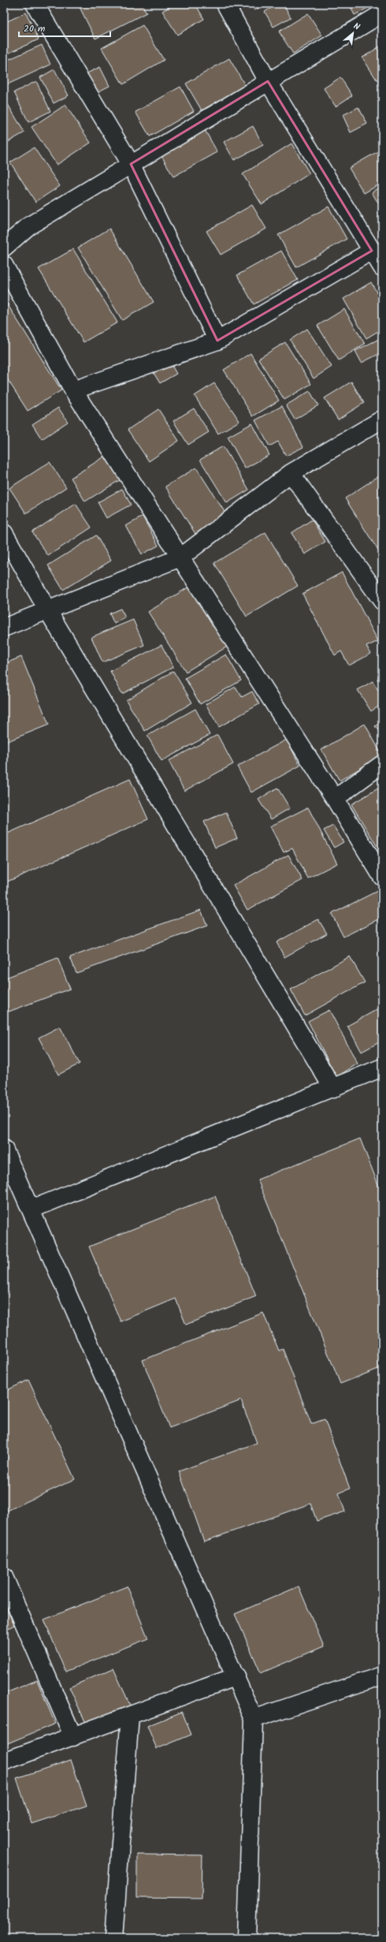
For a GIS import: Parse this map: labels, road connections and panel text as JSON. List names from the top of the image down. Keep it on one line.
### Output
{"scale_bar":"20 m","north":"top right"}
